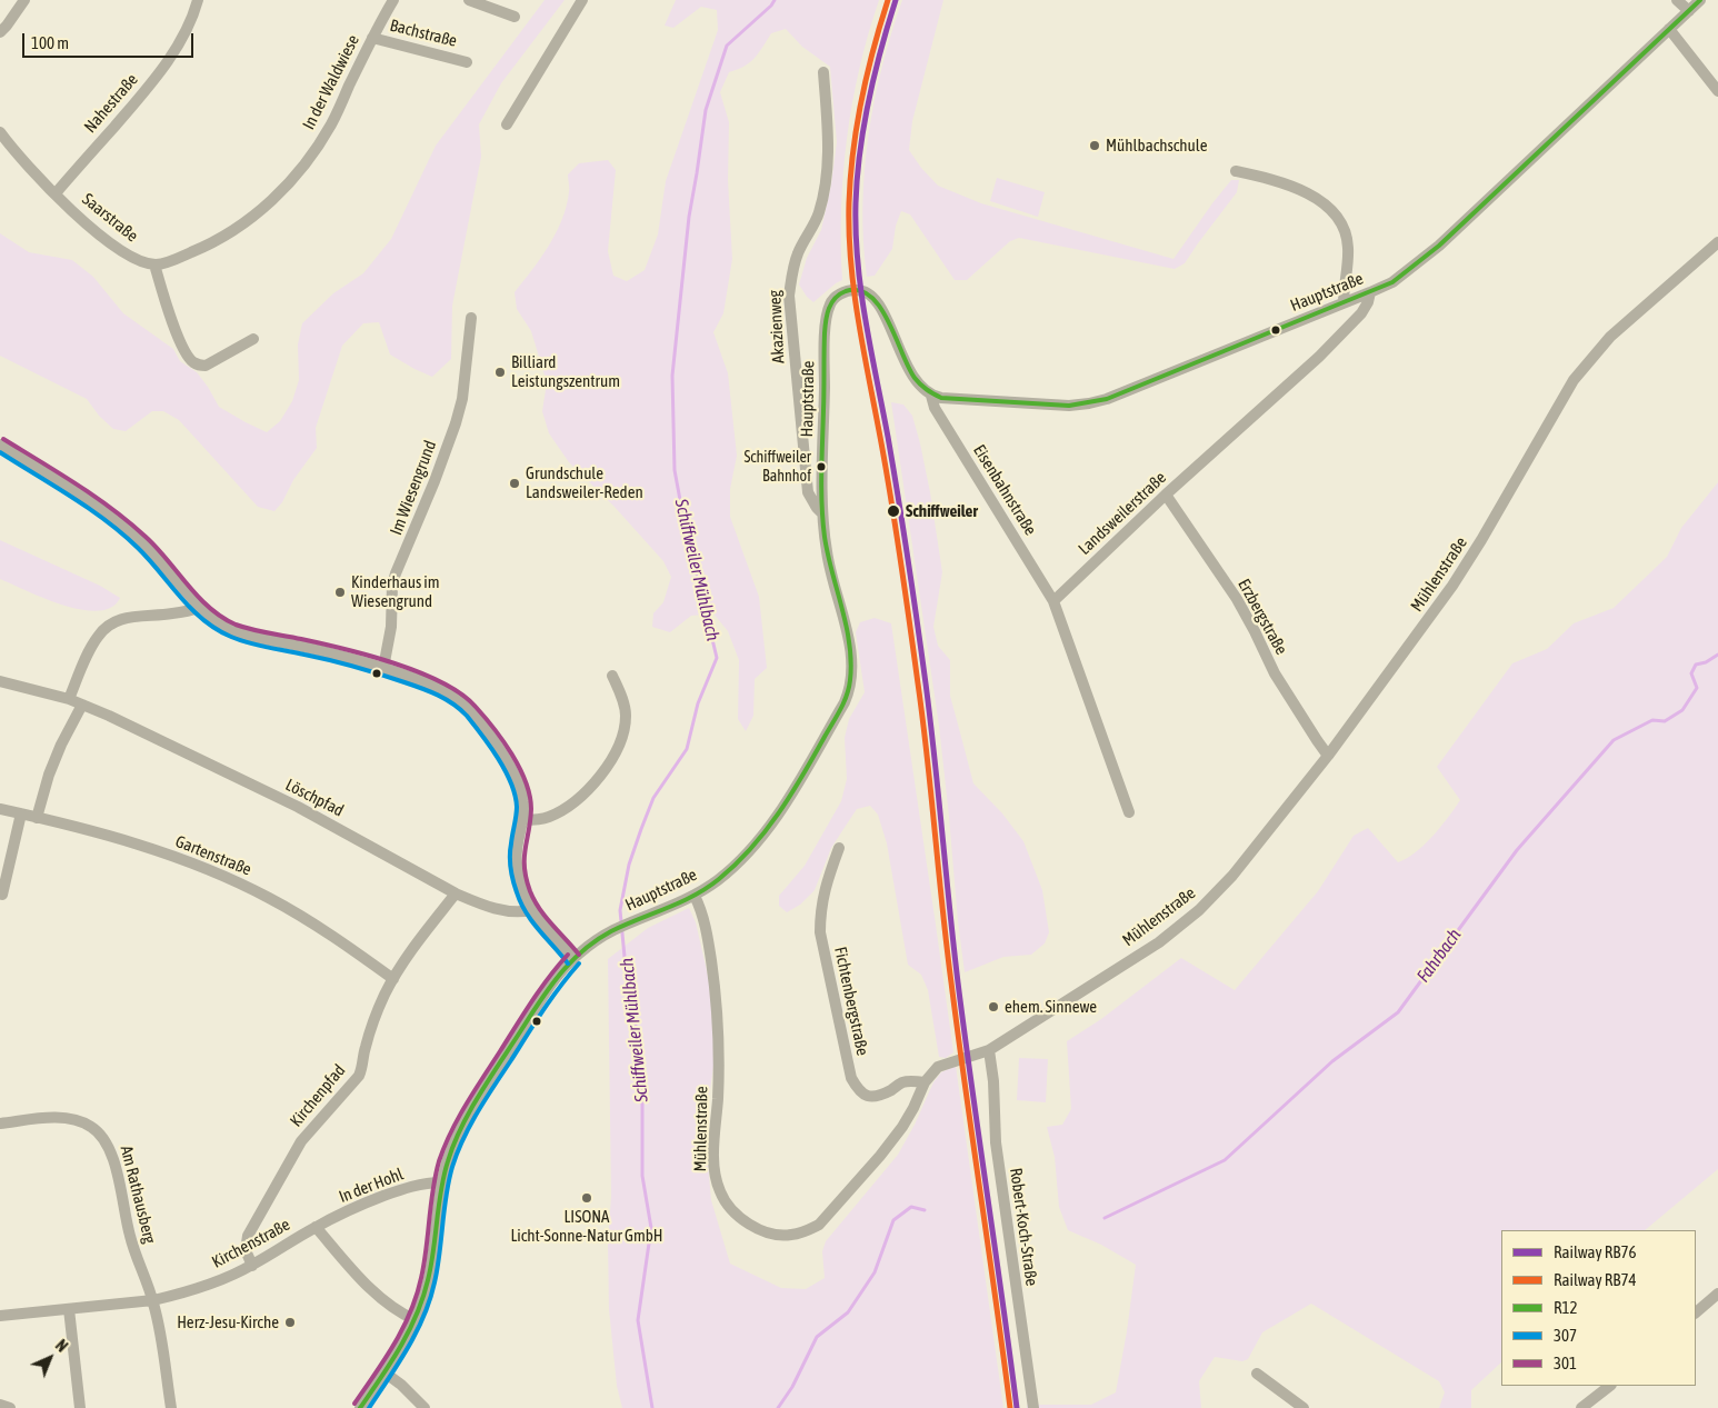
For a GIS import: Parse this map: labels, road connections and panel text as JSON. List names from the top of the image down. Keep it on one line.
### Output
{"streets":{"street":["Bachstraße","In der Waldwiese","Nahestraße","Saarstraße","Hauptstraße","Akazienweg","Im Wiesengrund","Eisenbahnstraße","Landsweilerstraße","Mühlenstraße","Erzbergstraße","Löschpfad","Gartenstraße","Fichtenbergstraße","Kirchenpfad","In der Hohl","Am Rathausberg","Robert-Koch-Straße","Kirchenstraße"]},"crossings":[["Bachstraße","In der Waldwiese"],["In der Waldwiese","Saarstraße"],["Nahestraße","Saarstraße"],["Hauptstraße","Akazienweg"],["Hauptstraße","Eisenbahnstraße"],["Hauptstraße","Landsweilerstraße"],["Hauptstraße","Mühlenstraße"],["Hauptstraße","In der Hohl"],["Hauptstraße","Kirchenstraße"],["Eisenbahnstraße","Landsweilerstraße"],["Landsweilerstraße","Erzbergstraße"],["Mühlenstraße","Erzbergstraße"],["Mühlenstraße","Fichtenbergstraße"],["Mühlenstraße","Robert-Koch-Straße"],["Löschpfad","Kirchenpfad"],["Gartenstraße","Kirchenpfad"],["Kirchenpfad","Kirchenstraße"],["In der Hohl","Kirchenstraße"],["Am Rathausberg","Kirchenstraße"]],"water":["Schiffweiler Mühlbach","Fahrbach"],"places":["Mühlbachschule","Billiard Leistungszentrum","Schiffweiler Bahnhof","Grundschule Landsweiler-Reden","Schiffweiler","Kinderhaus im Wiesengrund","ehem. Sinnewe","LISONA Licht-Sonne-Natur GmbH","Herz-Jesu-Kirche"],"lines":["rail line RB76","rail line RB74","transit line R12","transit line 301","transit line 307"],"legend":["Railway RB76","Railway RB74","R12","307","301"],"scale_bar":"100 m","north":"top right"}
